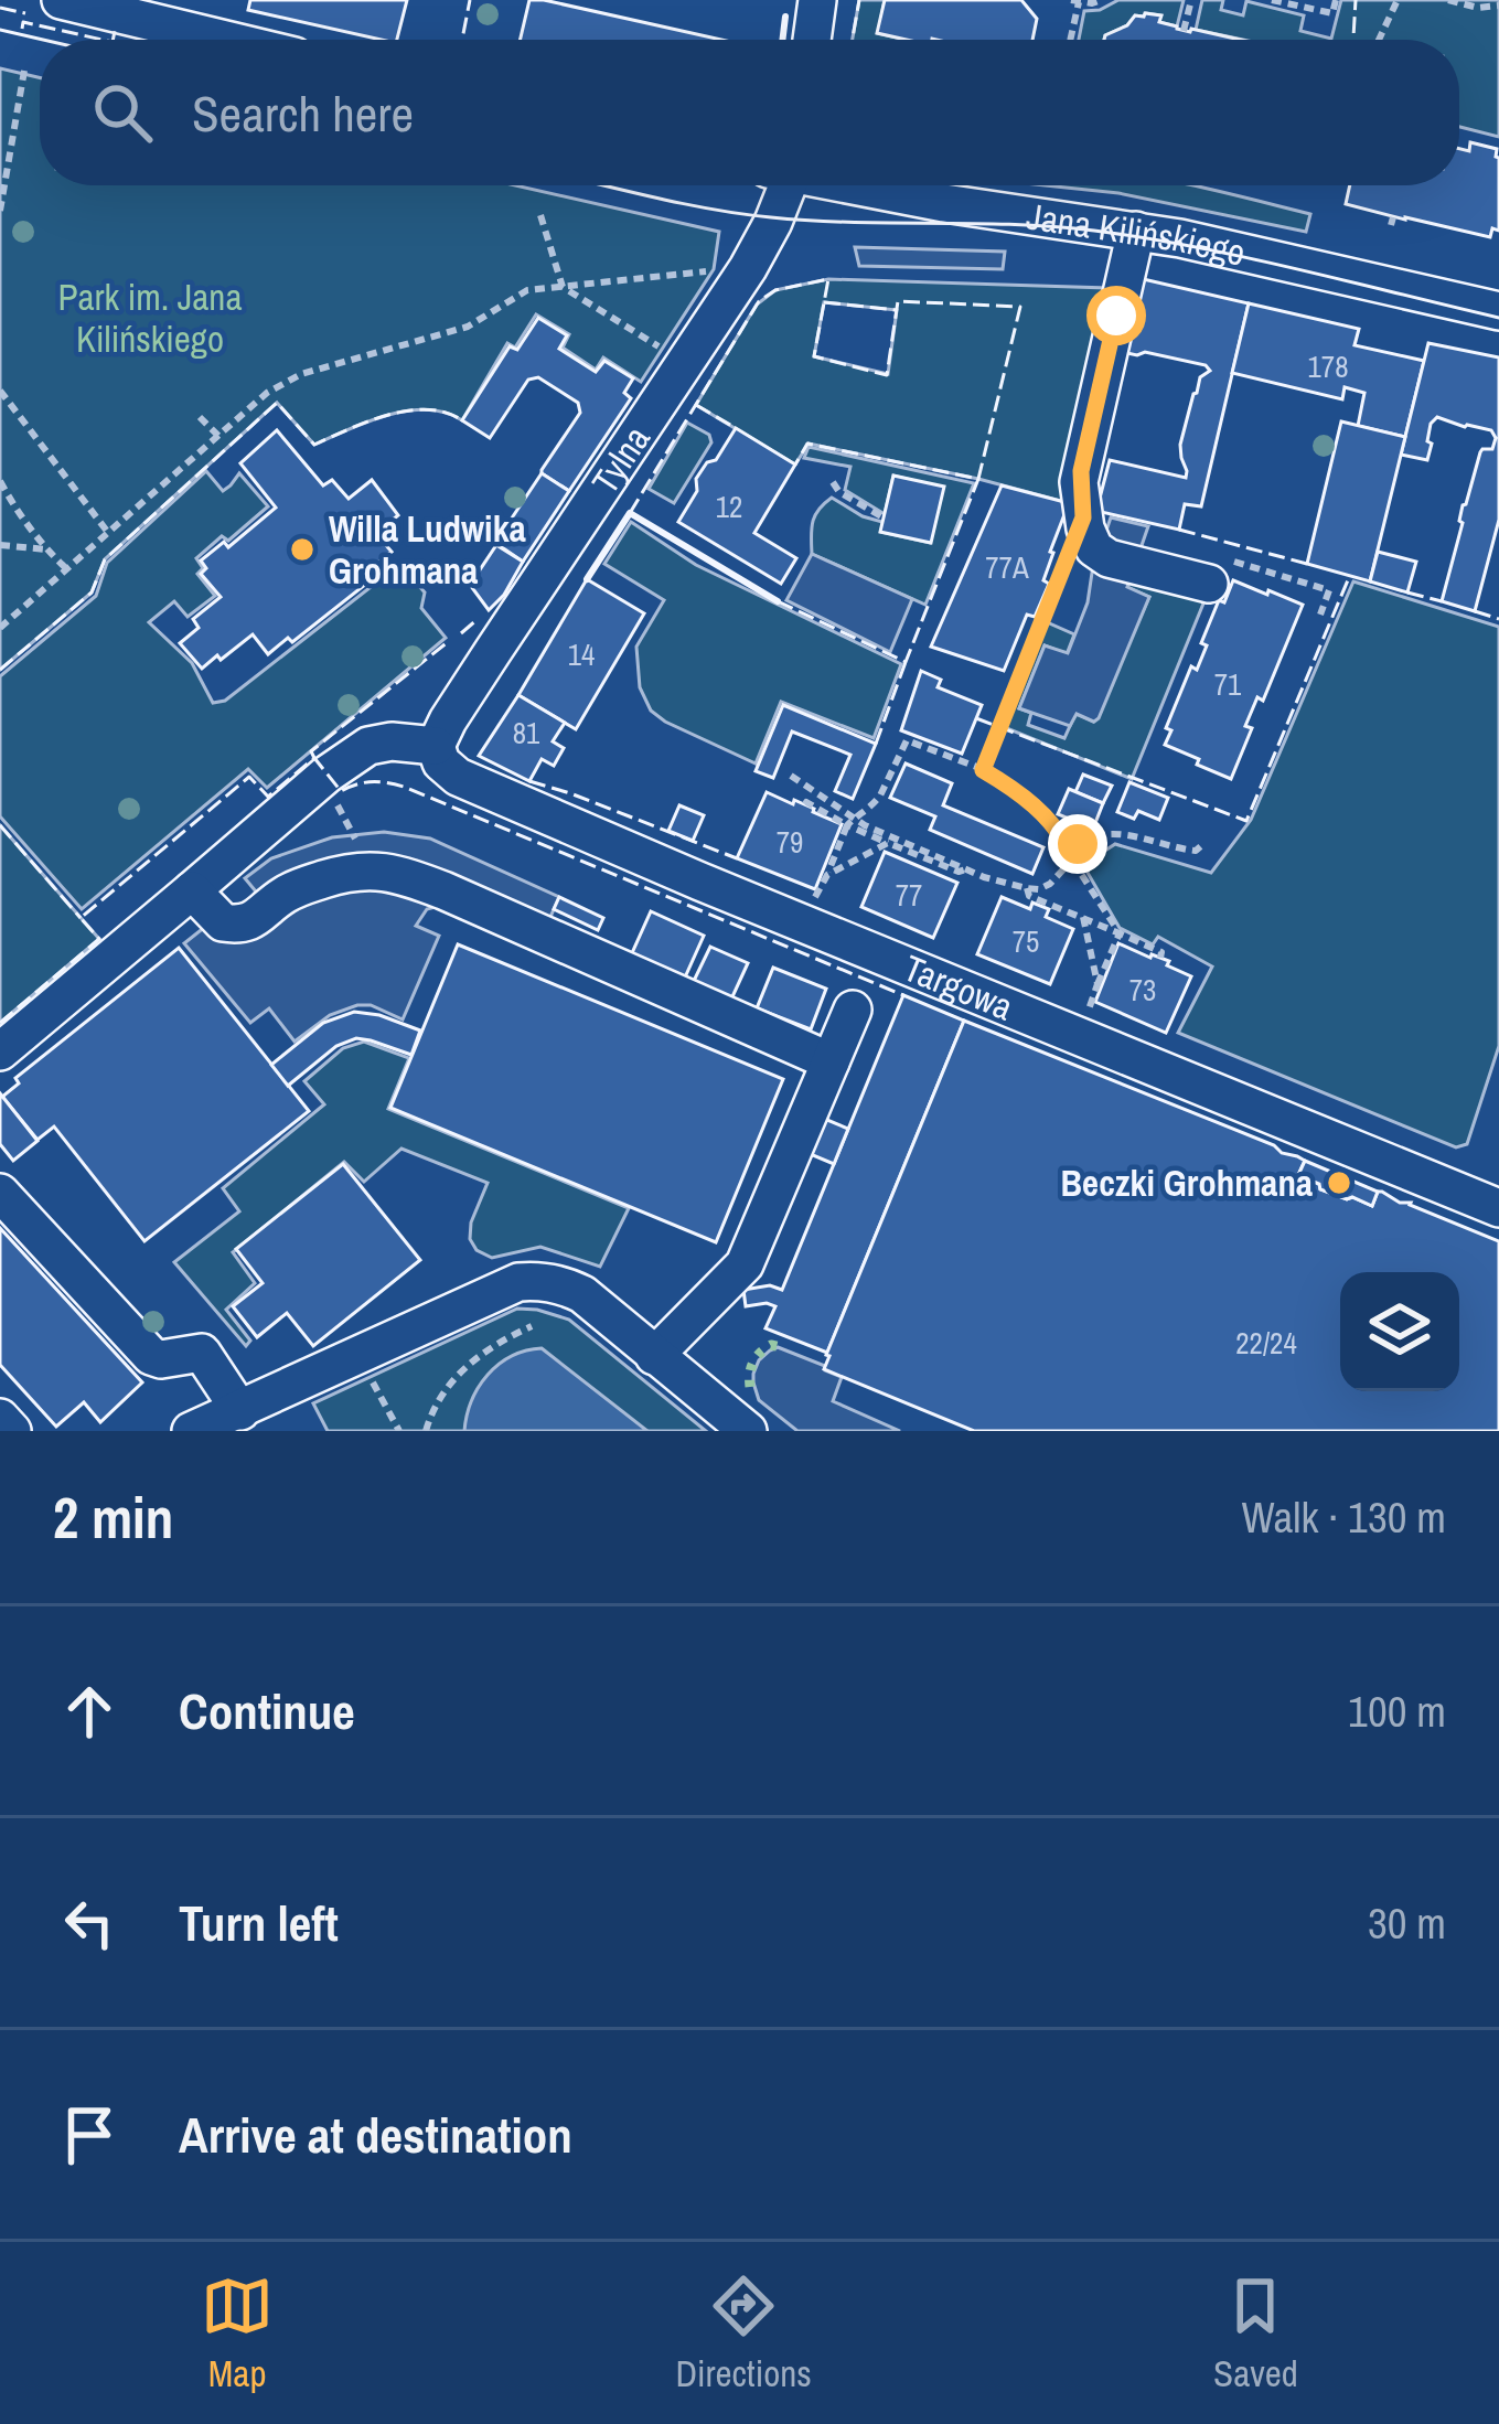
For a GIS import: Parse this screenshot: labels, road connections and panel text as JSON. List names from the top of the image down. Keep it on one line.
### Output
{"streets":{"street":["Jana Kilińskiego","Tylna","Targowa"]},"crossings":[["Tylna","Targowa"]],"parks":["Park im. Jana Kilińskiego"],"places":["Willa Ludwika Grohmana","Beczki Grohmana"],"house_numbers":["178","12","77A","14","71","81","79","77","75","73","22/24"],"page":{"search":"Search here","heading":["2 min","Walk · 130 m"],"list":[["Continue","100 m"],["Turn left","30 m"],"Arrive at destination"],"nav":["Map","Directions","Saved"]}}
